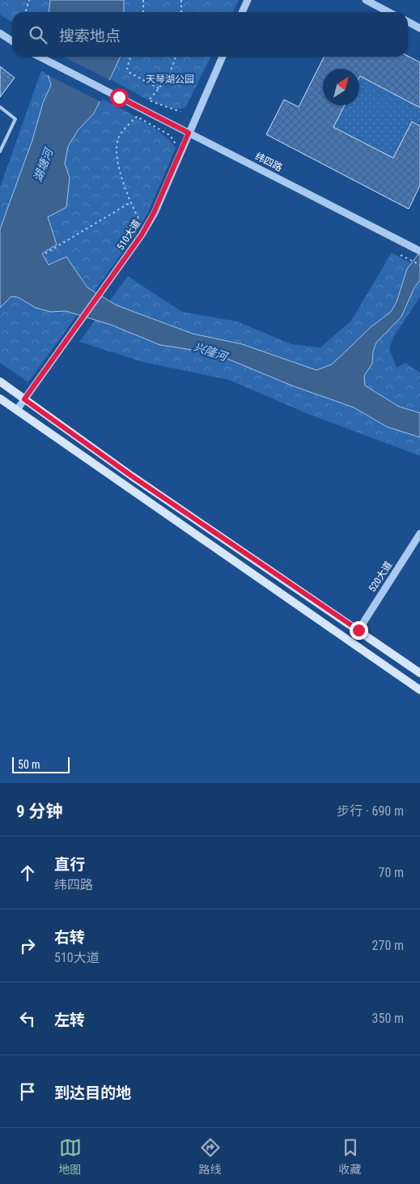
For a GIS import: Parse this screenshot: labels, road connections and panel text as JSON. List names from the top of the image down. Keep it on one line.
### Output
{"streets":{"street":["纬四路","510大道","520大道"]},"crossings":[["纬四路","510大道"]],"water":["湖塘河","兴隆河"],"parks":["天琴湖公园"],"scale_bar":"50 m","north":"top right","page":{"search":"搜索地点","scale":"50 m","heading":["9 分钟","步行 · 690 m"],"list":[["直行","纬四路","70 m"],["右转","510大道","270 m"],["左转","350 m"],"到达目的地"],"nav":["地图","路线","收藏"]}}
